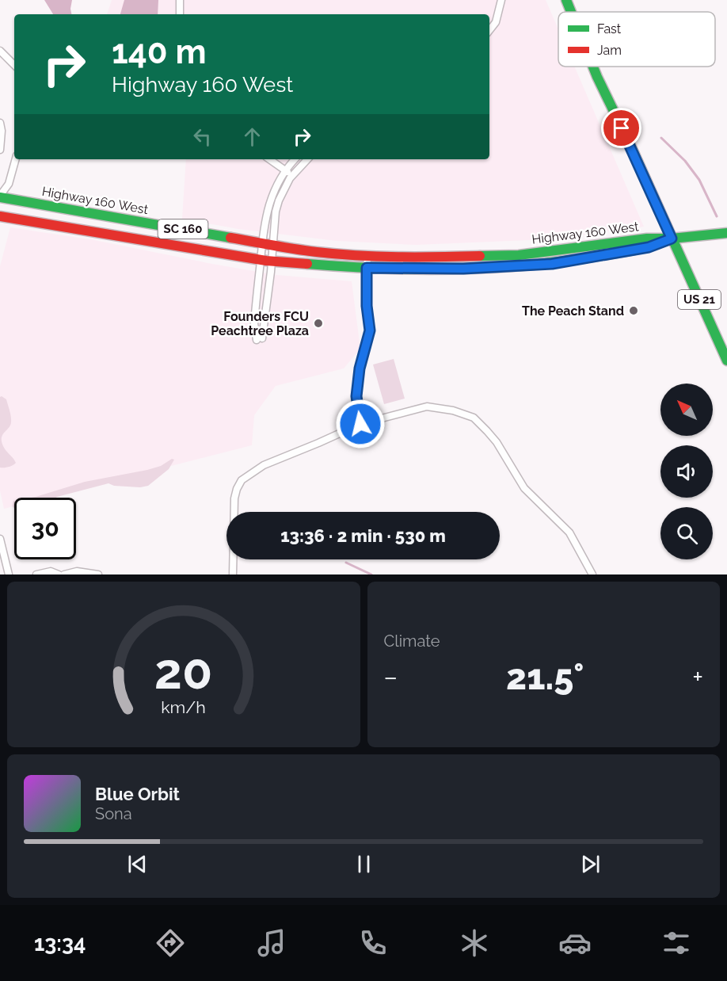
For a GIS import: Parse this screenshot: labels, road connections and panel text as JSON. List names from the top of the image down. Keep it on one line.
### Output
{"streets":{"main road":["Highway 160 West","SC 160","US 21"]},"crossings":[["Highway 160 West","SC 160"],["Highway 160 West","US 21"],["SC 160","US 21"]],"places":["The Peach Stand","Founders FCU Peachtree Plaza"],"legend":["Fast","Jam"],"north":"top left","page":{"turn":["140 m","Highway 160 West"],"limit":"30","trip":"13:36 · 2 min · 530 m","tile":"Climate","heat":["−","21.5°","+"],"song":["Blue Orbit","Sona"],"tabs":"13:34","gauge":["20","km/h"]}}
